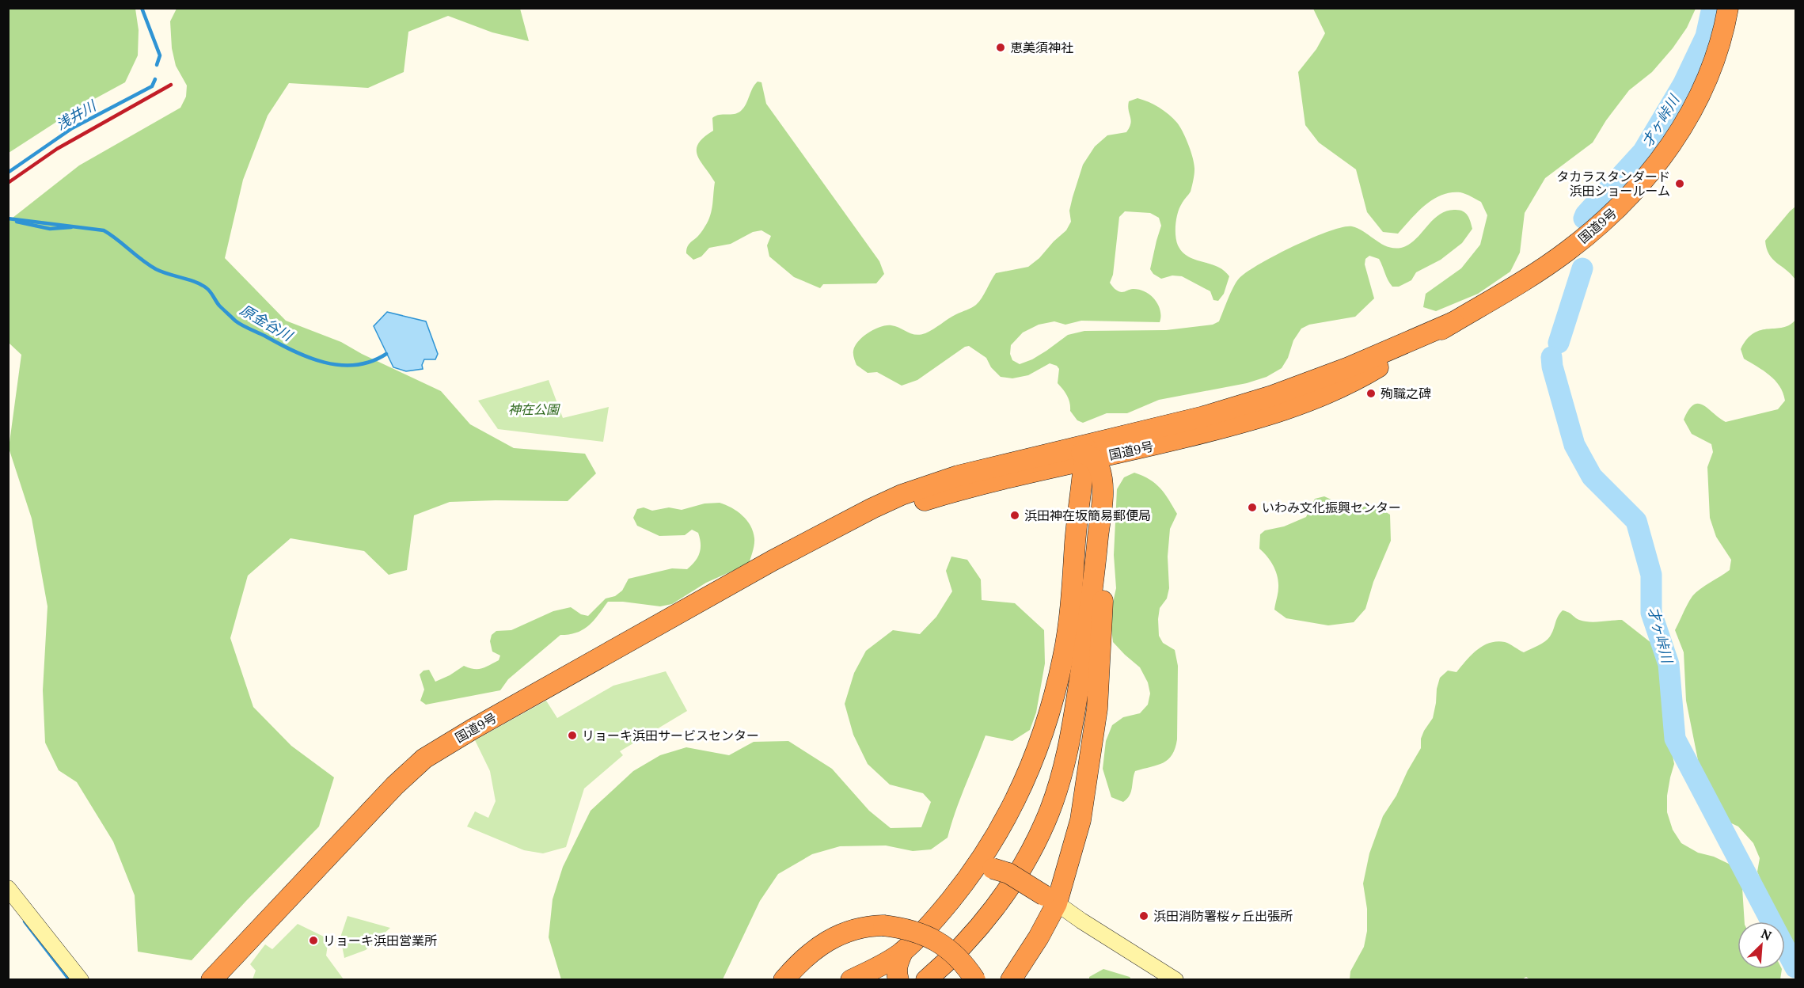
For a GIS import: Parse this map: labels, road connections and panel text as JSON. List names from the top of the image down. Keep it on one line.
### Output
{"streets":{"highway":["国道9号"]},"water":["浅井川","才ヶ峠川","原金谷川"],"parks":["神在公園"],"places":["恵美須神社","タカラスタンダード 浜田ショールーム","殉職之碑","いわみ文化振興センター","浜田神在坂簡易郵便局","リョーキ浜田サービスセンター","浜田消防署桜ヶ丘出張所","リョーキ浜田営業所"],"north":"top right"}
